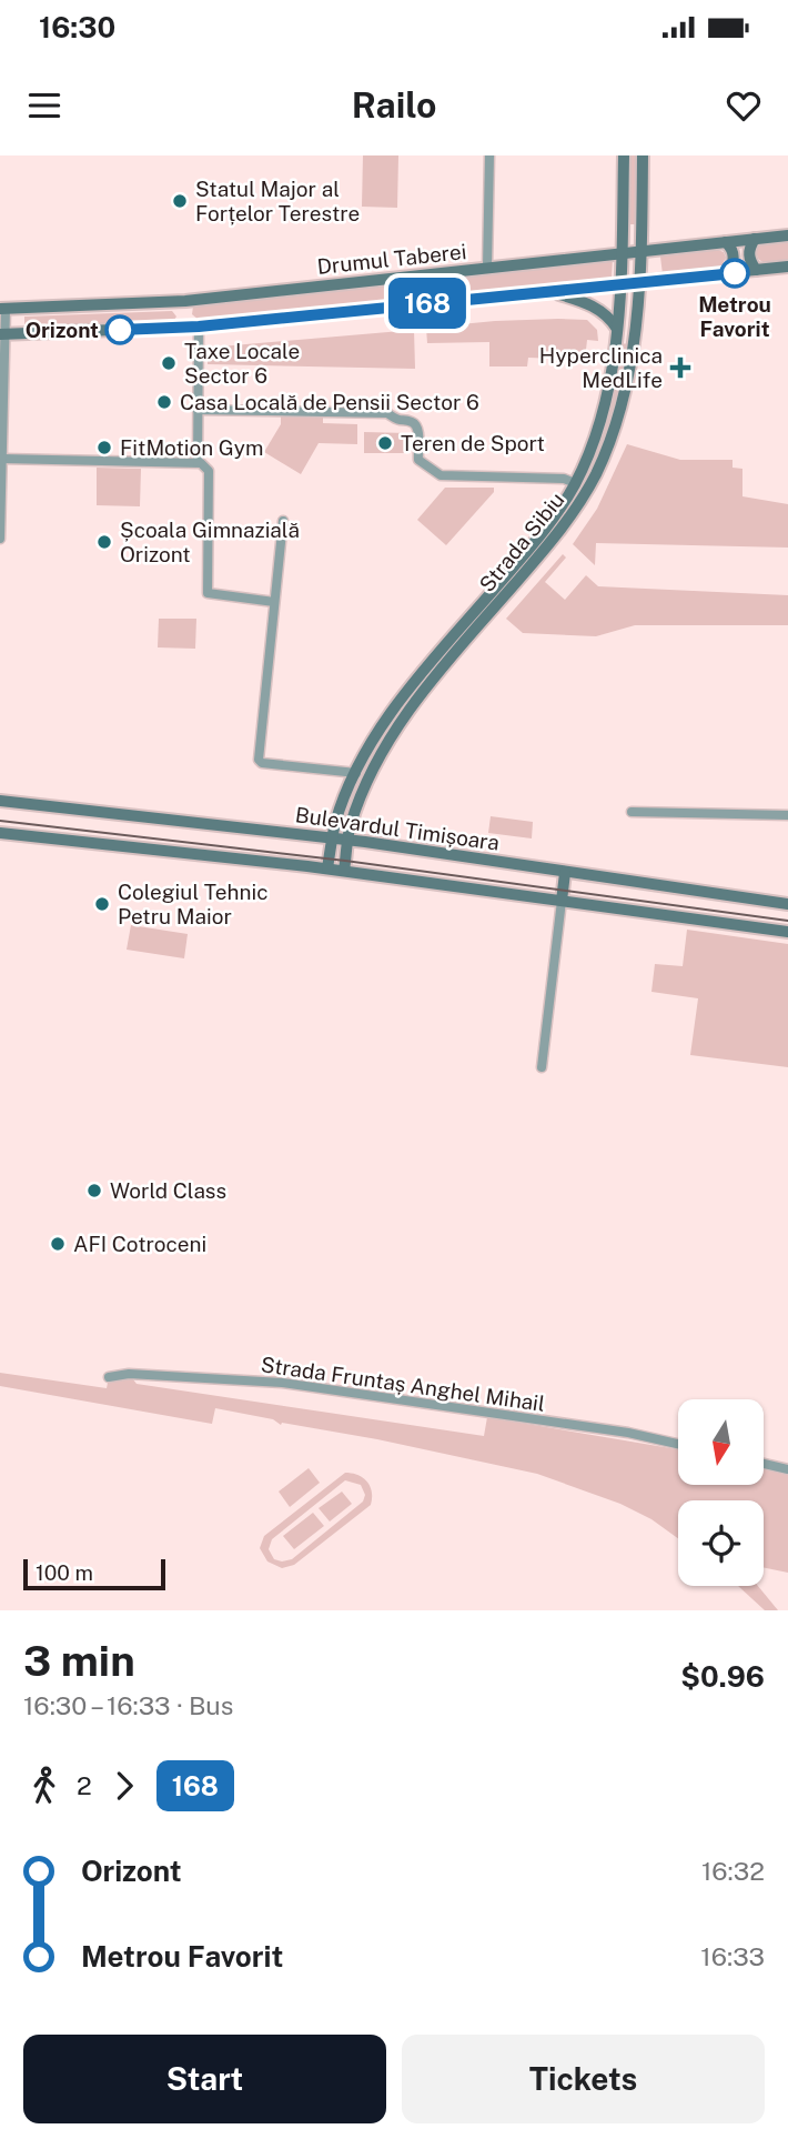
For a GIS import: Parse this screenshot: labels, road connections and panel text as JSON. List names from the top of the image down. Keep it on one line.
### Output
{"streets":{"main road":["Drumul Taberei","Strada Sibiu","Bulevardul Timișoara"],"street":["Strada Fruntaș Anghel Mihail"]},"crossings":[["Drumul Taberei","Strada Sibiu"],["Strada Sibiu","Bulevardul Timișoara"]],"places":{"other":["Statul Major al Forțelor Terestre","Metrou Favorit","Orizont","Taxe Locale Sector 6","Casa Locală de Pensii Sector 6","Teren de Sport","FitMotion Gym","Școala Gimnazială Orizont","Colegiul Tehnic Petru Maior","World Class","AFI Cotroceni"],"health":["Hyperclinica MedLife"]},"lines":["bus line 168"],"scale_bar":"100 m","north":"bottom","page":{"status":"16:30","header":"Railo","on_map":"168","scale":"100 m","heading":["3 min","16:30 – 16:33 · Bus","$0.96"],"legs":["2","168"],"list":[{"name":"Orizont","value":"16:32"},{"name":"Metrou Favorit","value":"16:33"}],"buttons":["Start","Tickets"]}}
